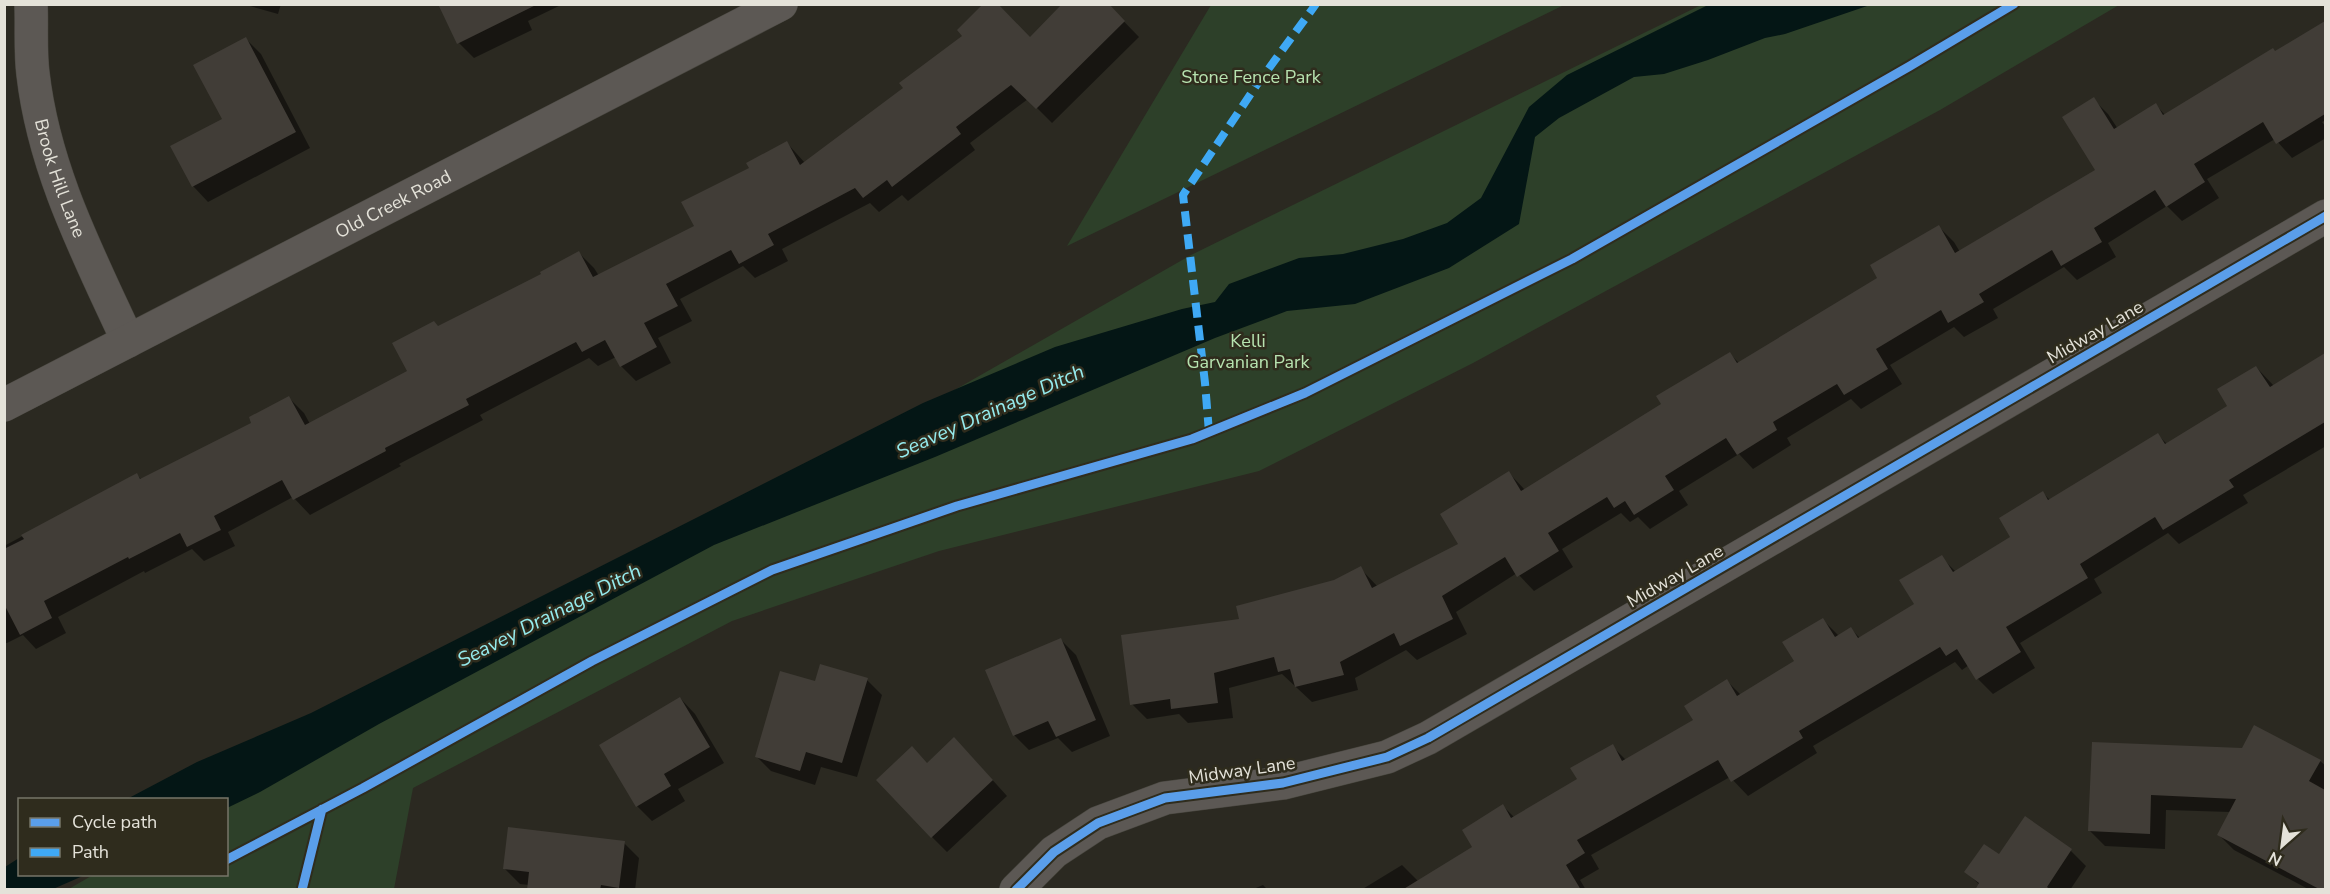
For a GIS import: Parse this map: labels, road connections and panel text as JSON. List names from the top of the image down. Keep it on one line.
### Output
{"streets":{"street":["Brook Hill Lane","Old Creek Road","Midway Lane"]},"crossings":[["Brook Hill Lane","Old Creek Road"]],"water":["Seavey Drainage Ditch"],"parks":["Stone Fence Park","Kelli Garvanian Park"],"legend":["Cycle path","Path"],"north":"bottom left"}
